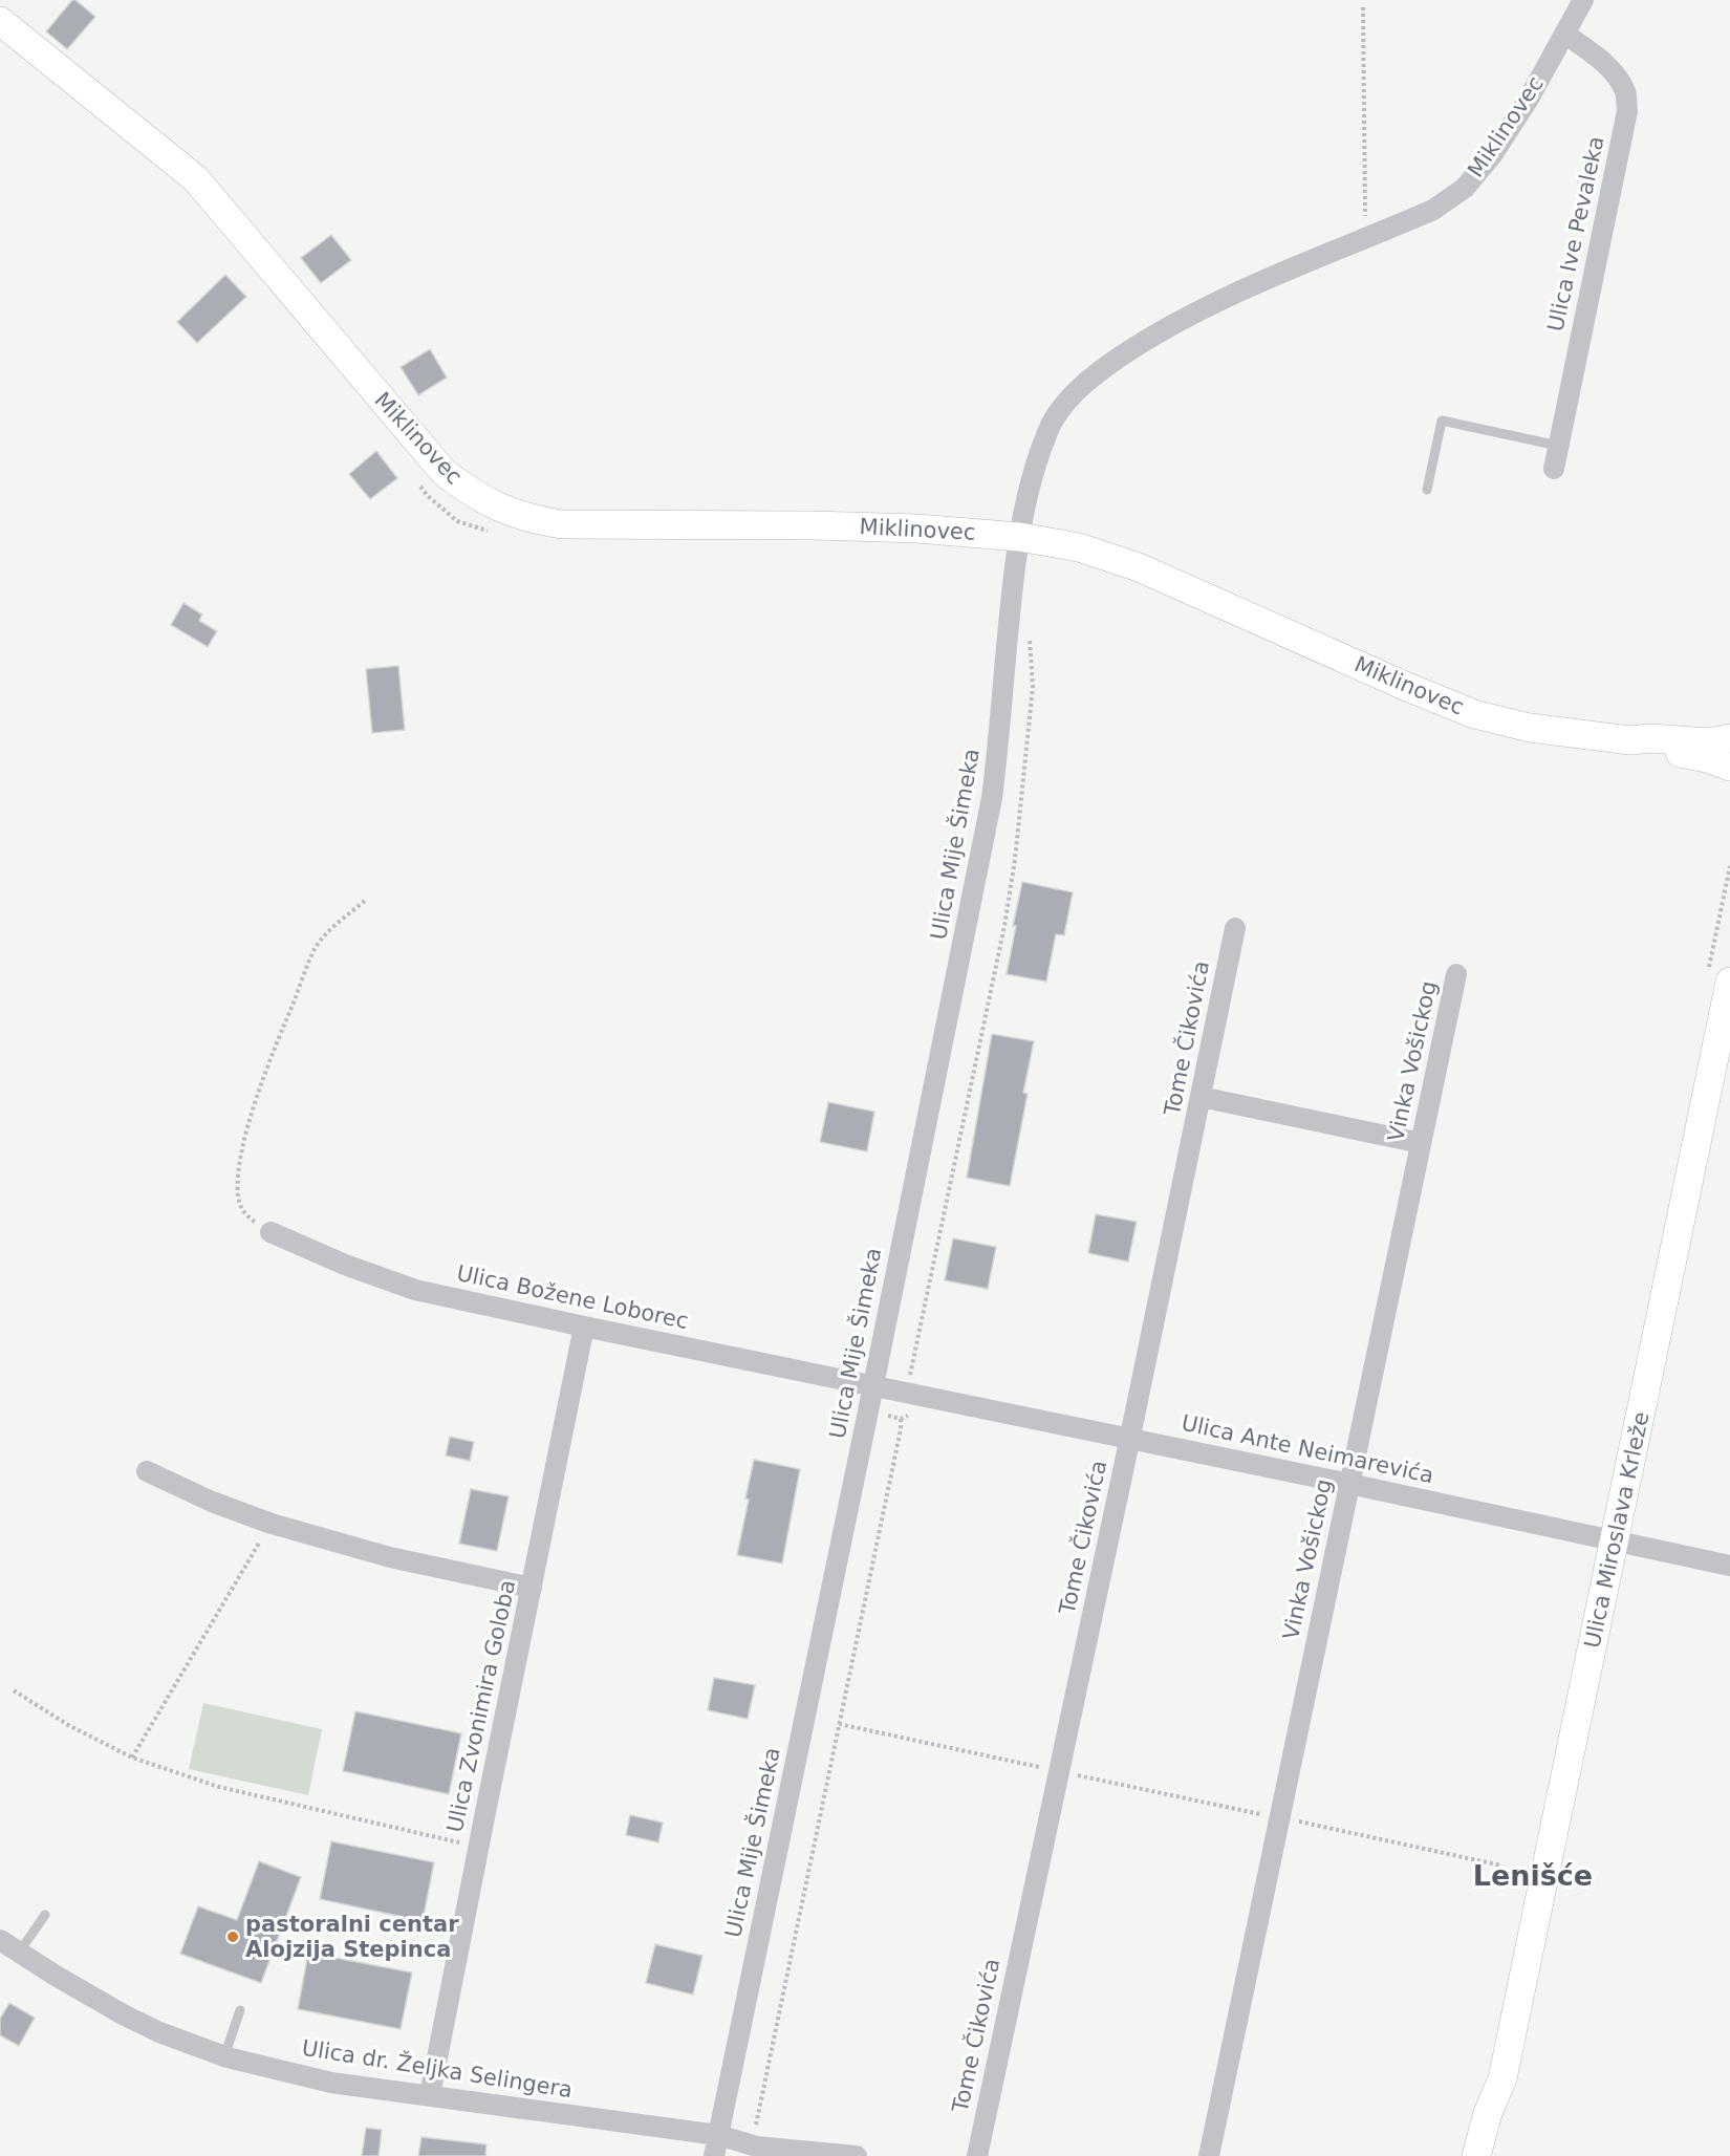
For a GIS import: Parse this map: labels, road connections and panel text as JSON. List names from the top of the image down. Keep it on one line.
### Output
{"streets":{"main road":["Miklinovec","Ulica Miroslava Krleže"],"street":["Ulica Ive Pevaleka","Ulica Mije Šimeka","Tome Čikovića","Vinka Vošickog","Ulica Božene Loborec","Ulica Ante Neimarevića","Ulica Zvonimira Goloba","Ulica dr. Željka Selingera"]},"crossings":[["Miklinovec","Ulica Ive Pevaleka"],["Miklinovec","Ulica Mije Šimeka"],["Ulica Mije Šimeka","Ulica Božene Loborec"],["Ulica Mije Šimeka","Ulica Ante Neimarevića"],["Ulica Mije Šimeka","Ulica dr. Željka Selingera"],["Tome Čikovića","Ulica Ante Neimarevića"],["Vinka Vošickog","Ulica Ante Neimarevića"],["Ulica Božene Loborec","Ulica Ante Neimarevića"],["Ulica Božene Loborec","Ulica Zvonimira Goloba"],["Ulica Ante Neimarevića","Ulica Miroslava Krleže"],["Ulica Zvonimira Goloba","Ulica dr. Željka Selingera"]],"districts":["Lenišće"],"places":["pastoralni centar Alojzija Stepinca"]}
